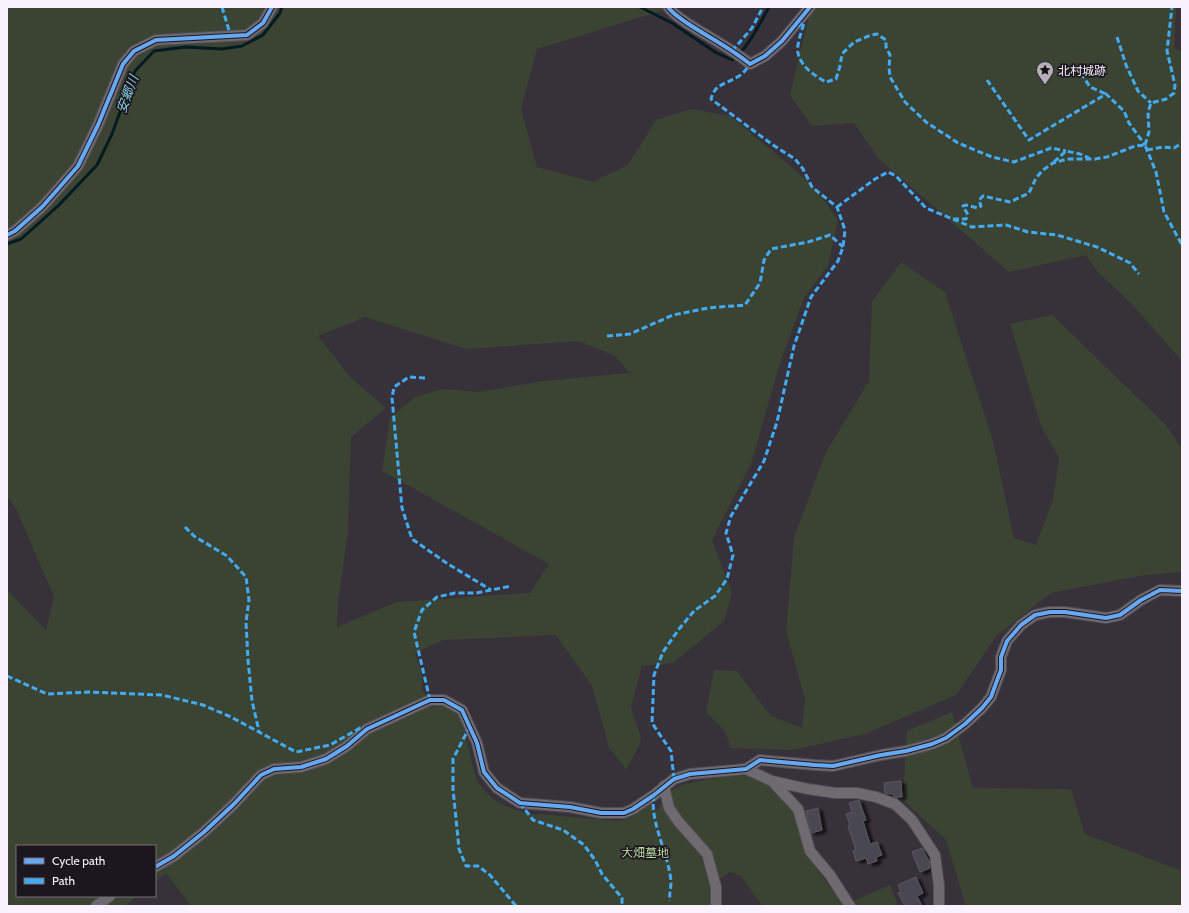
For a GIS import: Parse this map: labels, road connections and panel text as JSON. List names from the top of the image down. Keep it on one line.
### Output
{"water":["安郷川"],"parks":["大畑墓地"],"places":{"place":["北村城跡"]},"legend":["Cycle path","Path"]}
